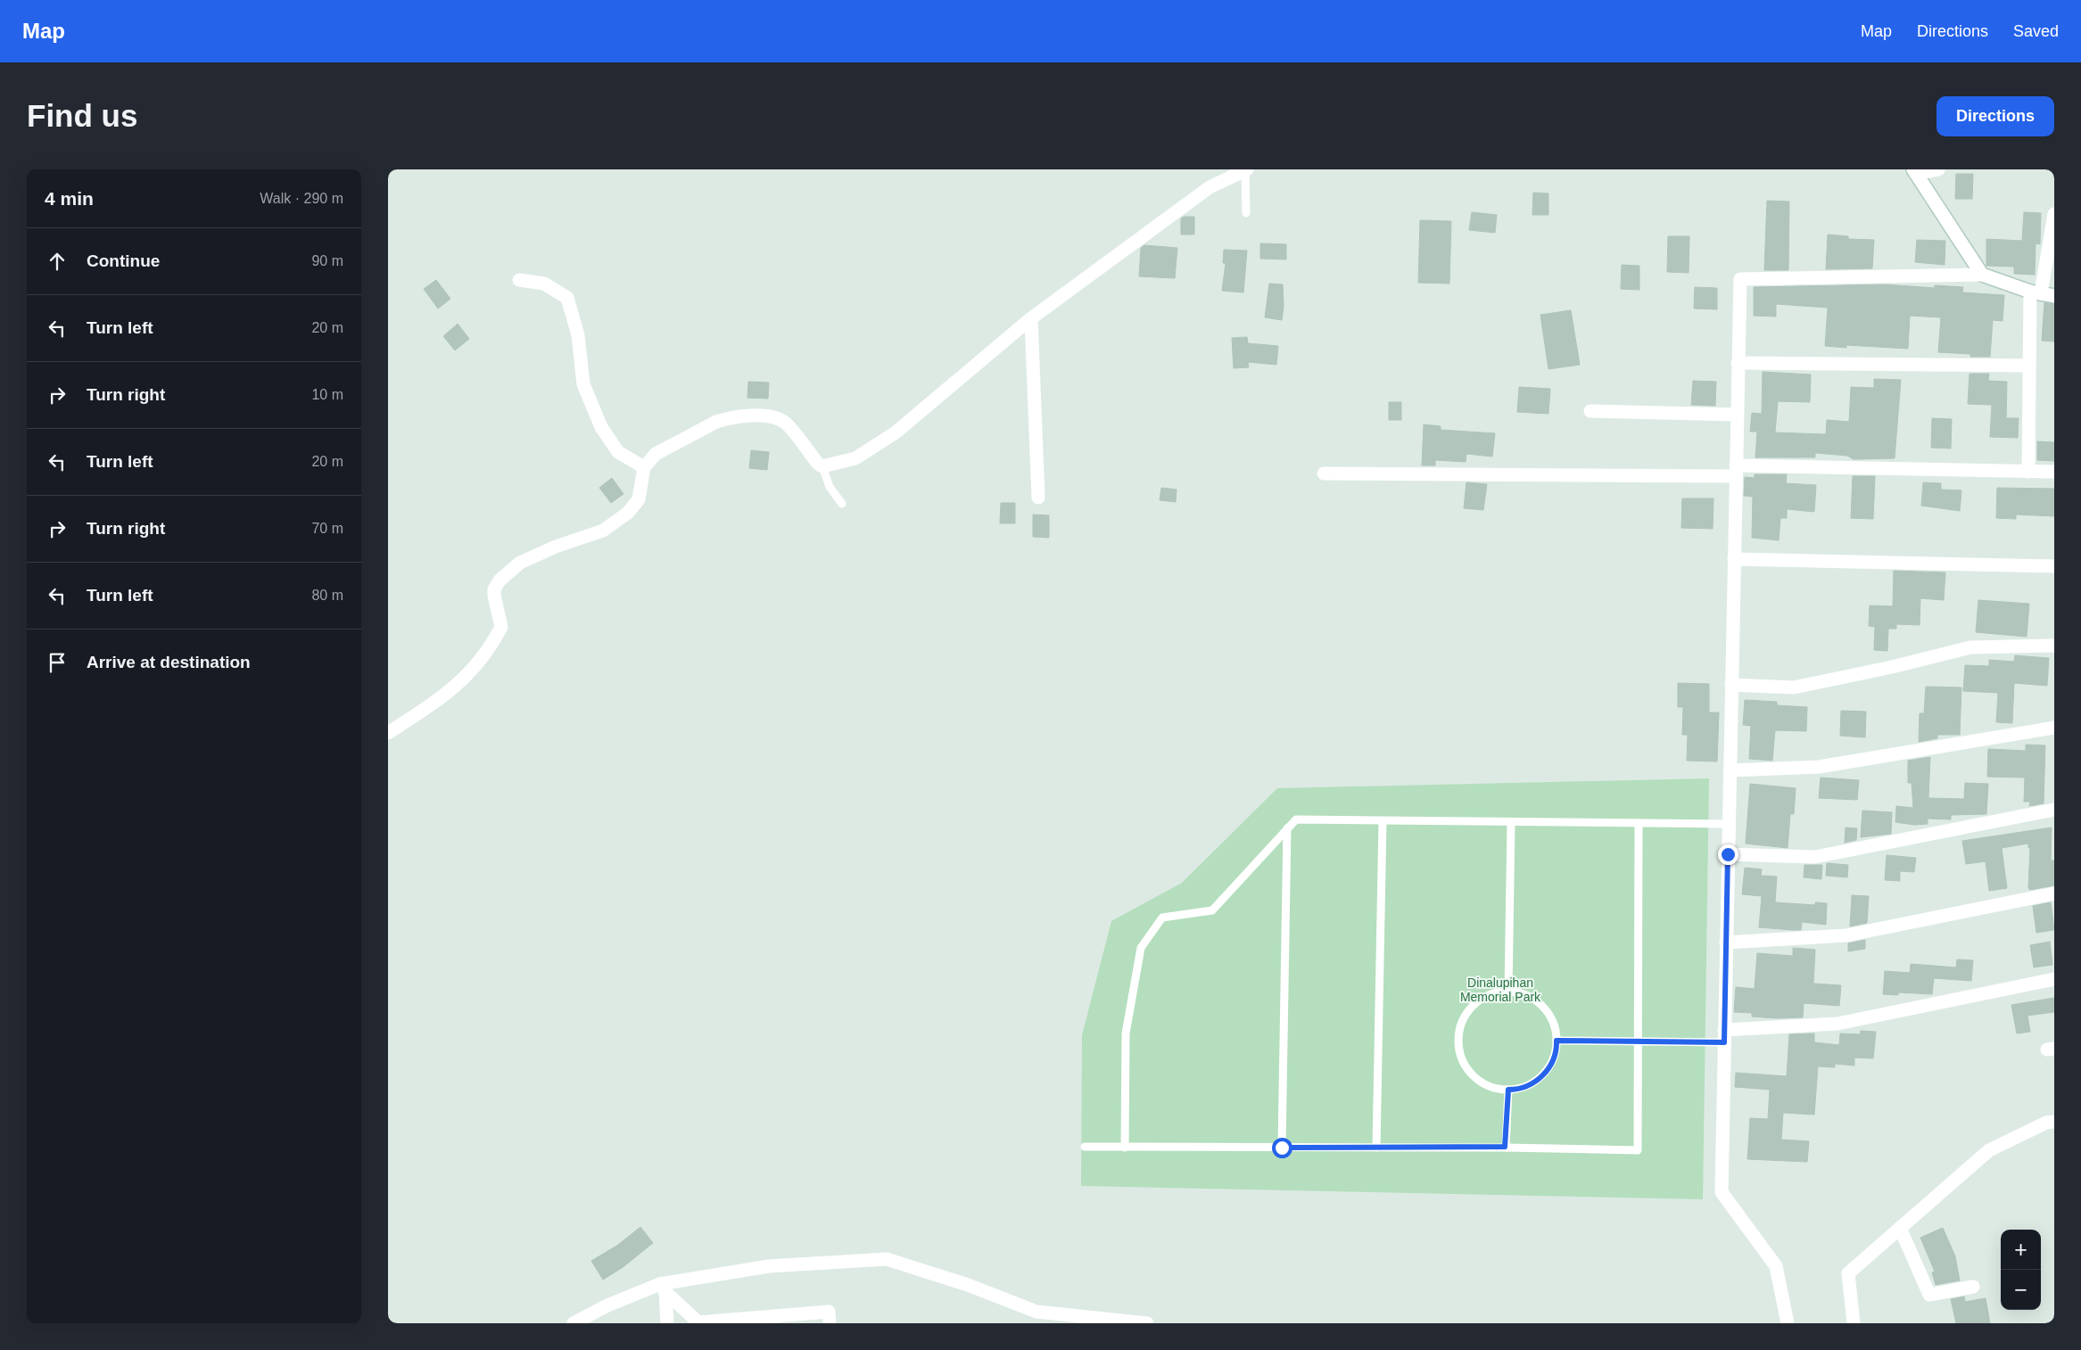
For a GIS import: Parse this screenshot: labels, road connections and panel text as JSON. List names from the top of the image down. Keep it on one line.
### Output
{"parks":["Dinalupihan Memorial Park"],"page":{"header":"Map","nav":["Map","Directions","Saved"],"buttons":"Directions","title":"Find us","heading":["4 min","Walk · 290 m"],"list":[["Continue","90 m"],["Turn left","20 m"],["Turn right","10 m"],["Turn left","20 m"],["Turn right","70 m"],["Turn left","80 m"],"Arrive at destination"],"map_buttons":["+","−"]}}
